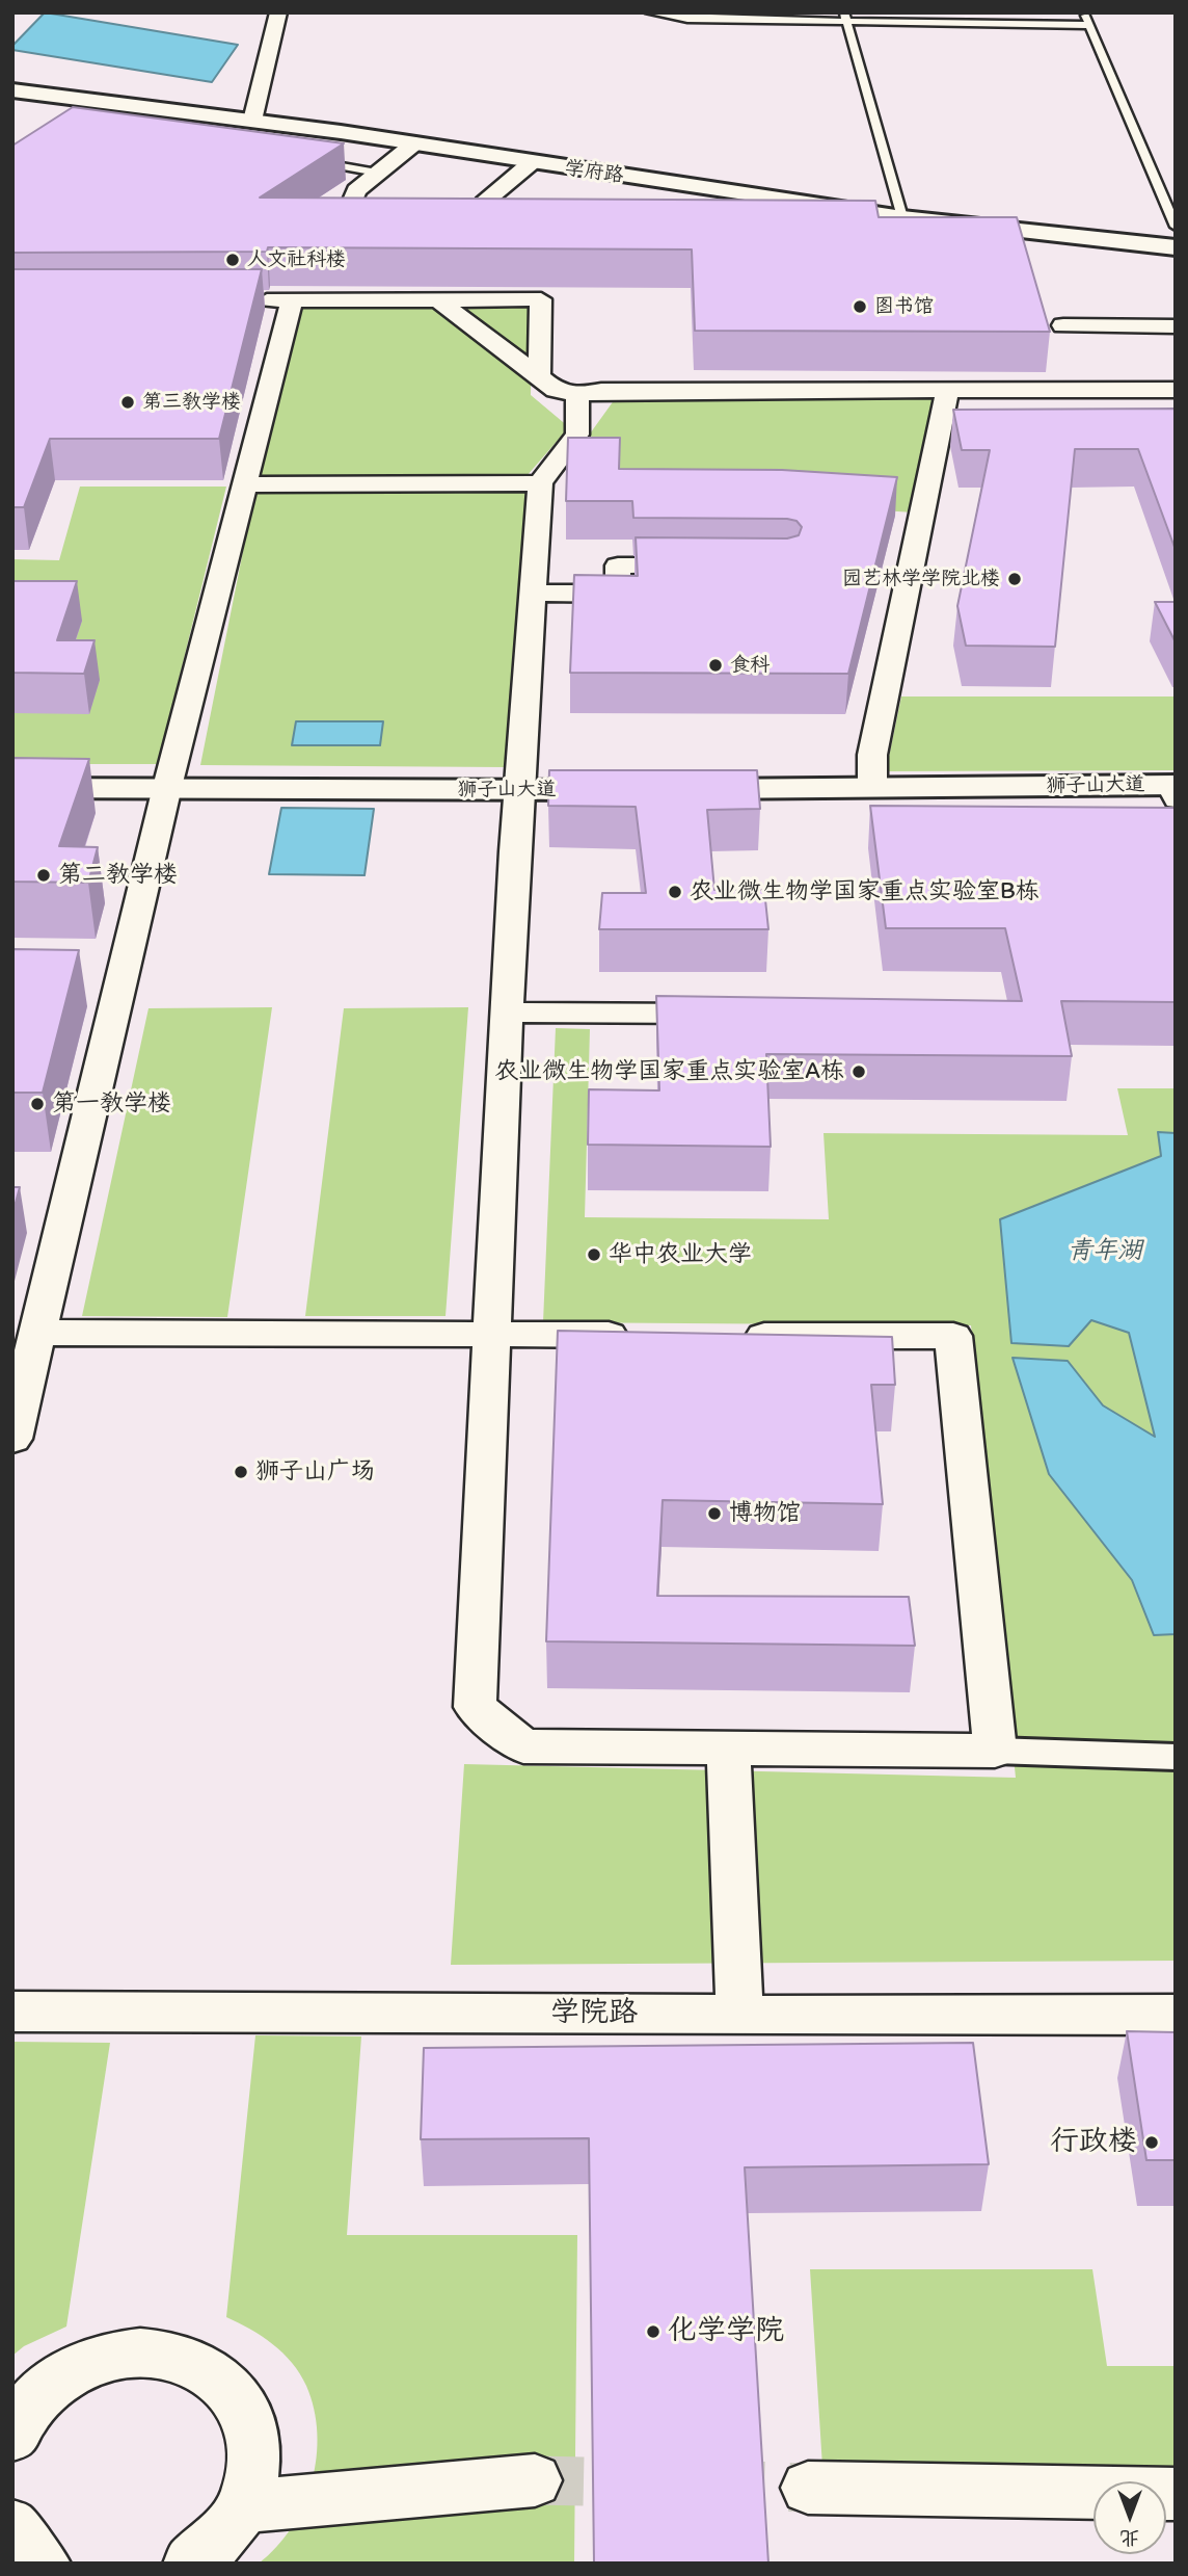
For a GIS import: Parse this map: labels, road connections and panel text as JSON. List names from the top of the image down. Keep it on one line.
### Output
{"streets":{"street":["学府路","狮子山大道","学院路"]},"water":["青年湖"],"places":["人文社科楼","图书馆","第三教学楼","园艺林学学院北楼","食科","第二教学楼","农业微生物学国家重点实验室B栋","农业微生物学国家重点实验室A栋","第一教学楼","华中农业大学","狮子山广场","博物馆","行政楼","化学学院"],"north":"bottom"}
